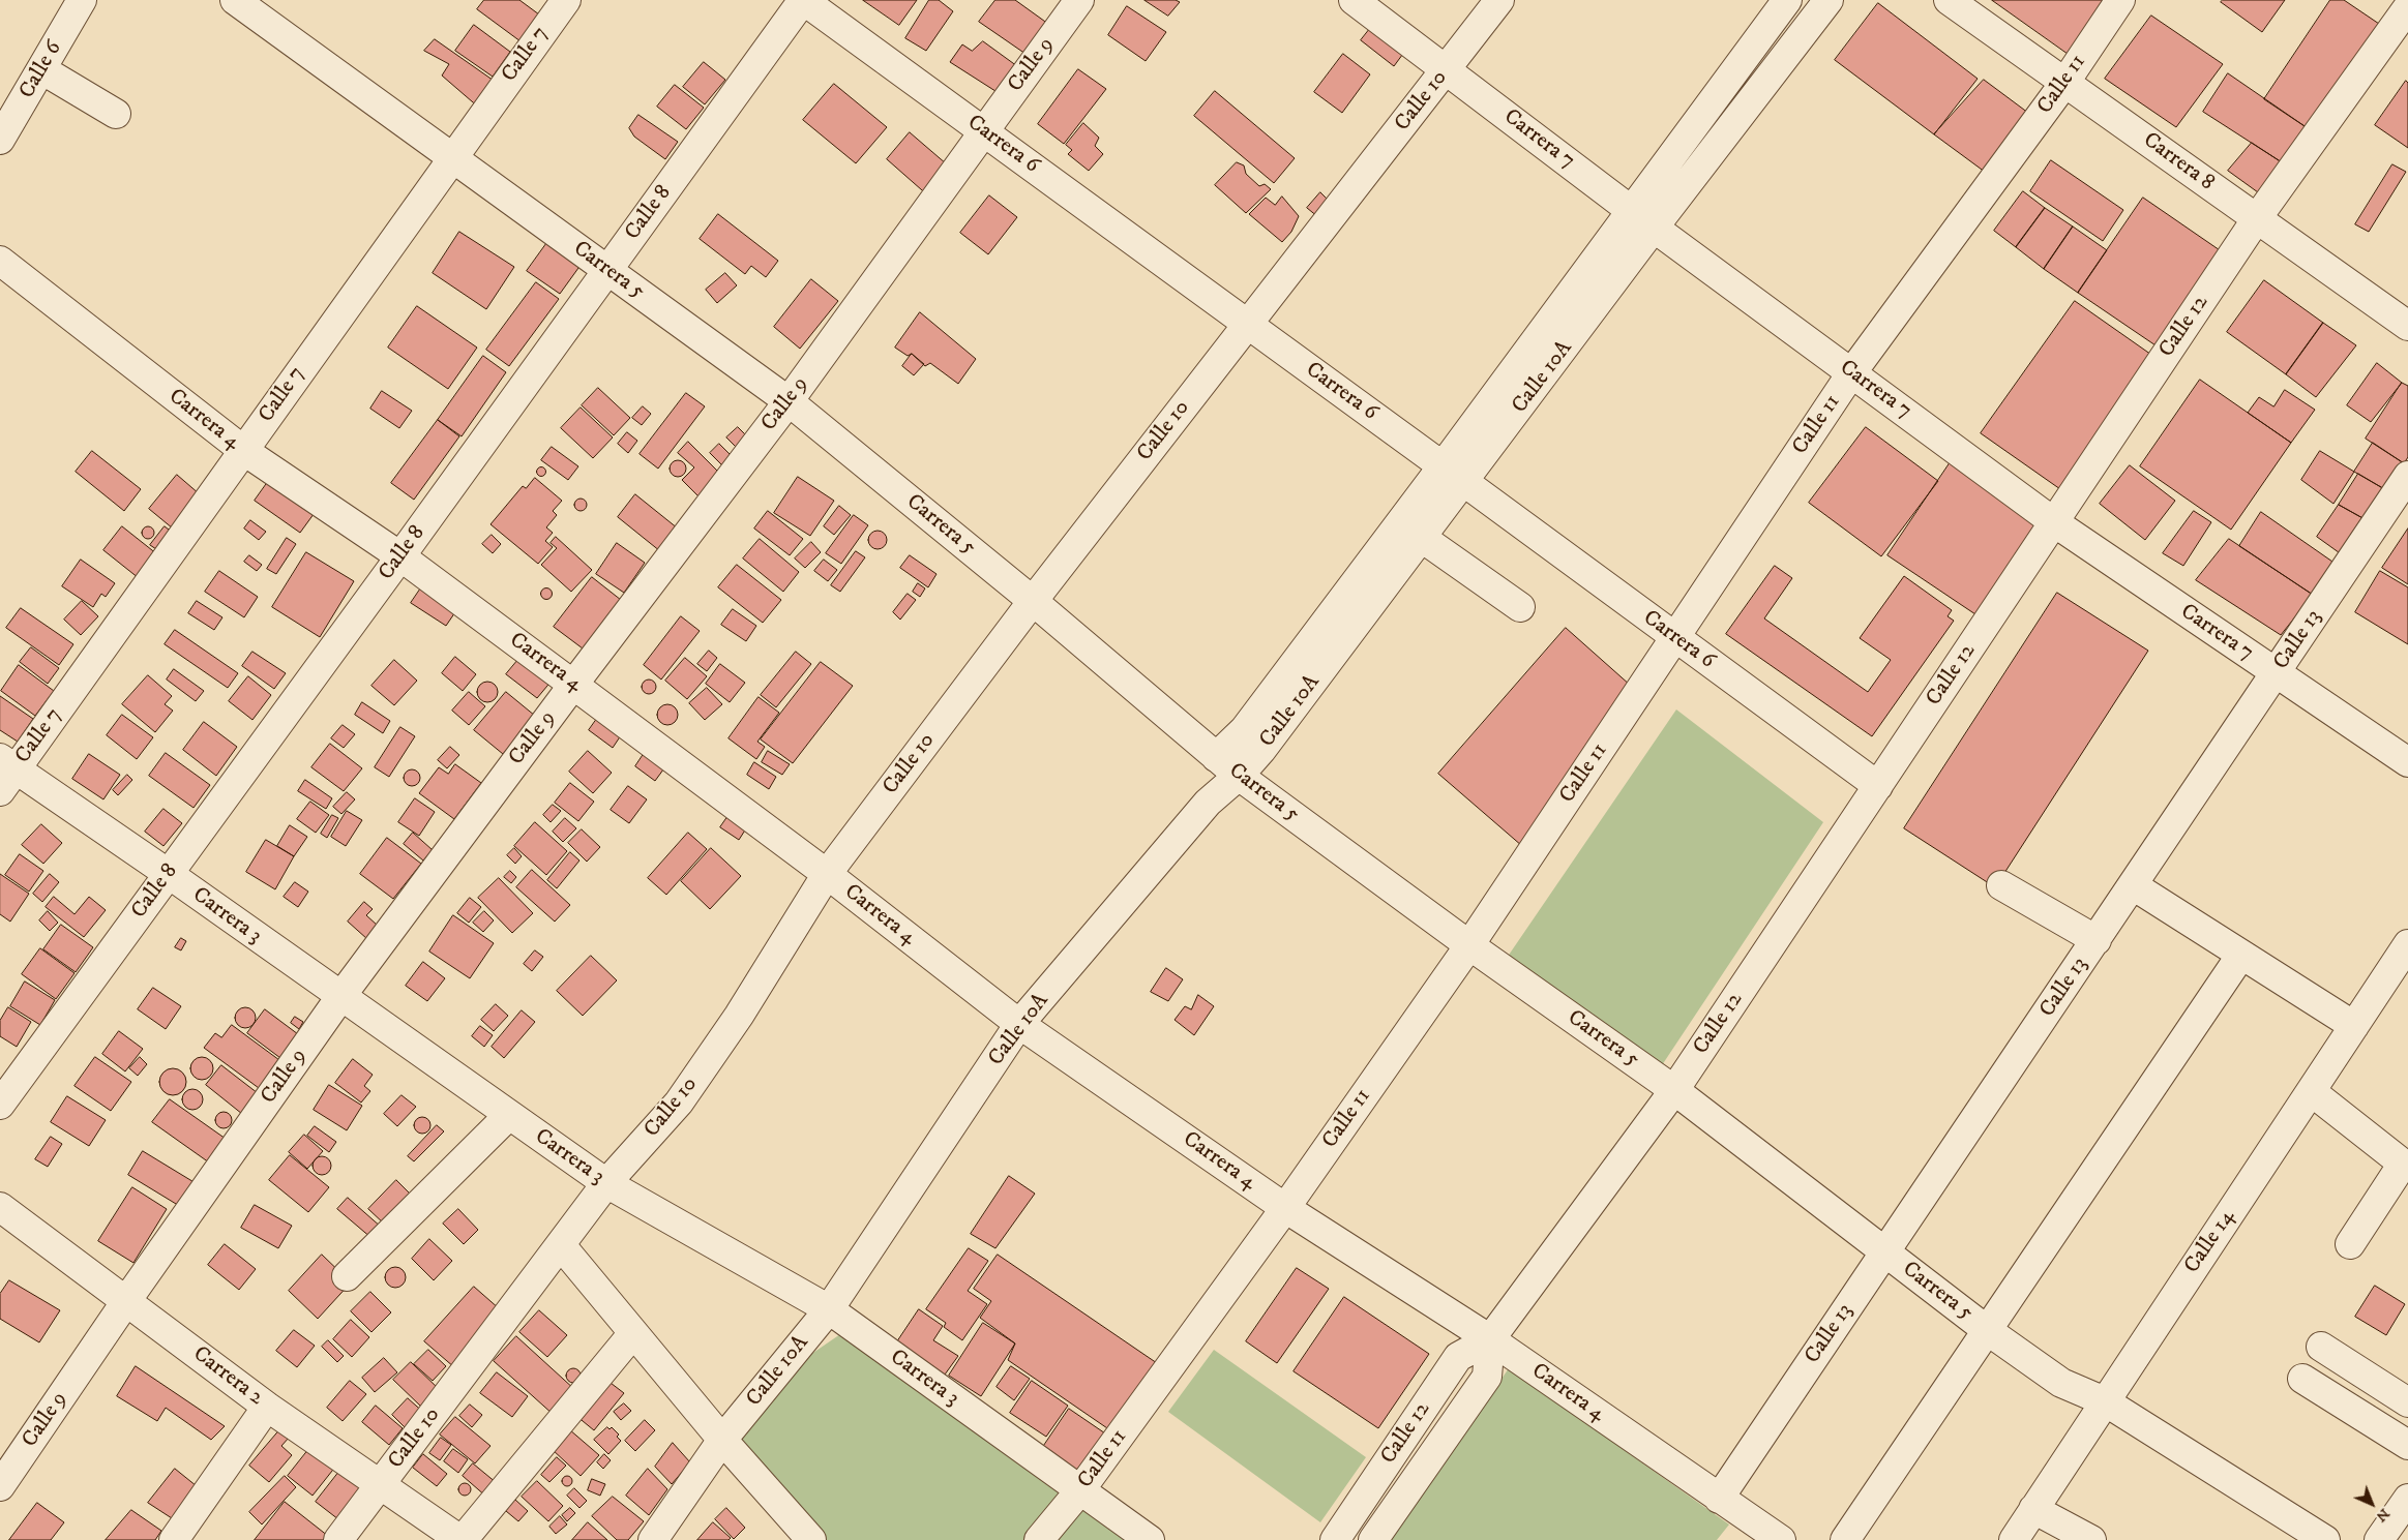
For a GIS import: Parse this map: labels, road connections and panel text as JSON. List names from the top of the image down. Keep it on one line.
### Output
{"streets":{"street":["Calle 7","Calle 9","Calle 6","Calle 11","Calle 10","Carrera 7","Carrera 6","Carrera 8","Calle 8","Carrera 5","Calle 12","Calle 10A","Carrera 4","Calle 13","Carrera 3","Calle 14","Carrera 2"]},"crossings":[["Calle 7","Carrera 5"],["Calle 7","Carrera 4"],["Calle 7","Carrera 3"],["Calle 9","Carrera 6"],["Calle 9","Carrera 5"],["Calle 9","Carrera 4"],["Calle 9","Carrera 3"],["Calle 9","Carrera 2"],["Calle 11","Carrera 7"],["Calle 11","Carrera 6"],["Calle 11","Carrera 8"],["Calle 11","Carrera 5"],["Calle 11","Carrera 4"],["Calle 11","Carrera 3"],["Calle 10","Carrera 7"],["Calle 10","Carrera 6"],["Calle 10","Carrera 5"],["Calle 10","Carrera 4"],["Calle 10","Carrera 3"],["Calle 10","Carrera 2"],["Carrera 7","Calle 12"],["Carrera 7","Calle 10A"],["Carrera 7","Calle 13"],["Carrera 6","Calle 8"],["Carrera 6","Calle 12"],["Carrera 6","Calle 10A"],["Carrera 8","Calle 12"],["Calle 8","Carrera 5"],["Calle 8","Carrera 4"],["Calle 8","Carrera 3"],["Carrera 5","Calle 12"],["Carrera 5","Calle 10A"],["Carrera 5","Calle 13"],["Carrera 5","Calle 14"],["Calle 12","Carrera 4"],["Calle 10A","Carrera 4"],["Calle 10A","Carrera 3"],["Carrera 4","Calle 13"]],"north":"bottom right"}
